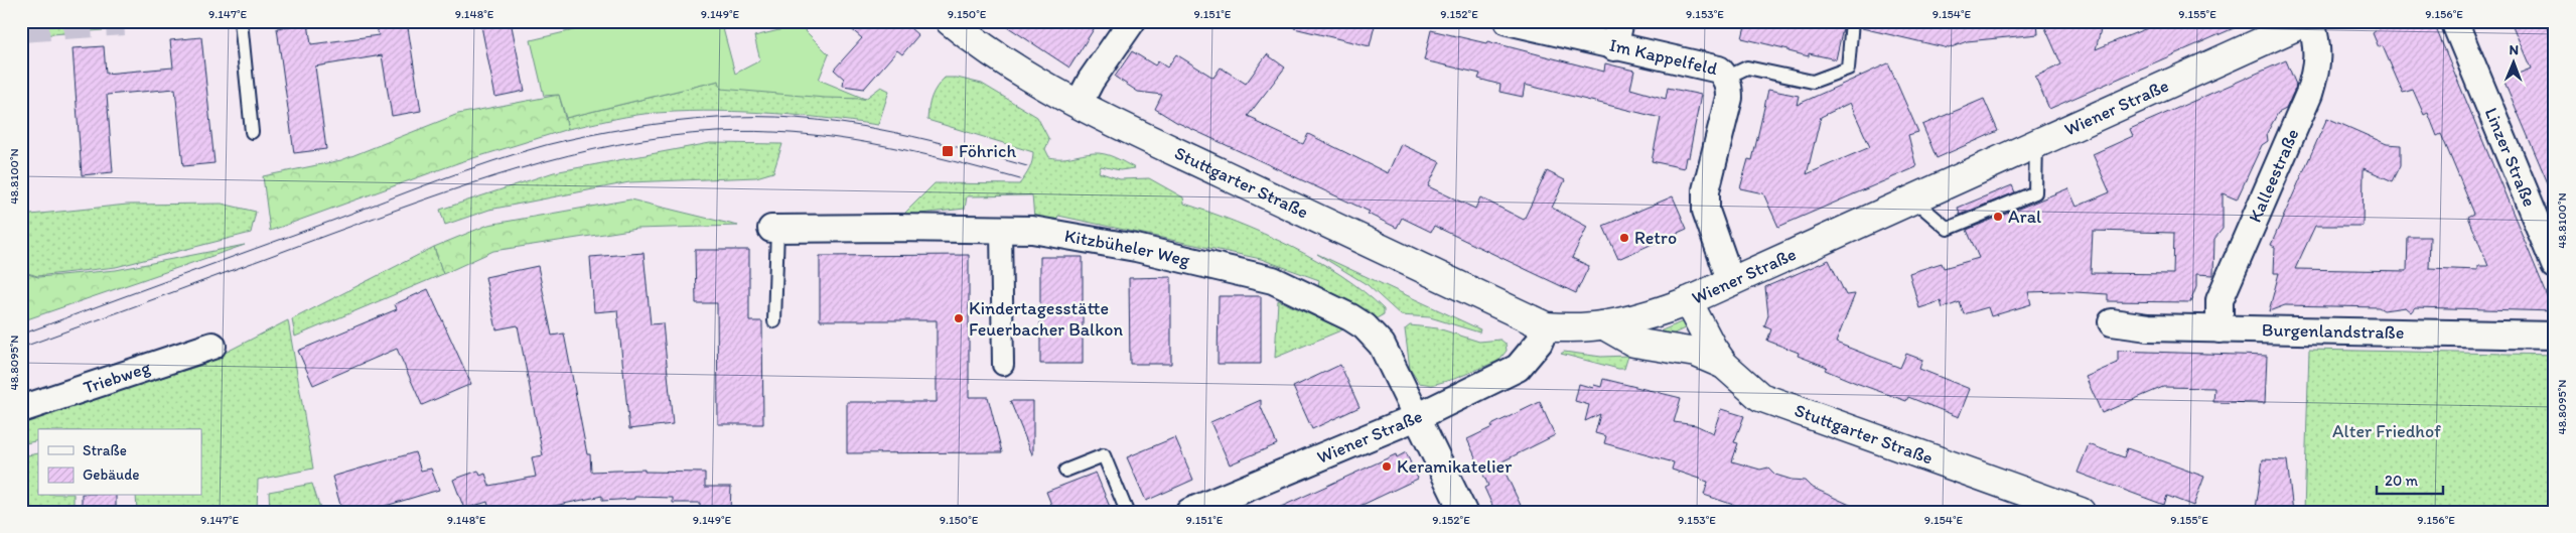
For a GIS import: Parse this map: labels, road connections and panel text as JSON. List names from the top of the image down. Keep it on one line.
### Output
{"streets":{"main road":["Wiener Straße","Stuttgarter Straße"],"street":["Im Kappelfeld","Linzer Straße","Kalleestraße","Kitzbüheler Weg","Burgenlandstraße","Triebweg"]},"crossings":[["Im Kappelfeld","Wiener Straße"],["Wiener Straße","Stuttgarter Straße"],["Wiener Straße","Kitzbüheler Weg"],["Kalleestraße","Burgenlandstraße"]],"parks":["Alter Friedhof"],"places":{"transit":["Föhrich"],"other":["Aral","Retro","Kindertagesstätte Feuerbacher Balkon","Keramikatelier"]},"legend":["Straße","Gebäude"],"scale_bar":"20 m","north":"top","coordinates":["9.147°E","9.148°E","9.149°E","9.150°E","9.151°E","9.152°E","9.153°E","9.154°E","9.155°E","9.156°E","48.8100°N","48.8095°N"]}
